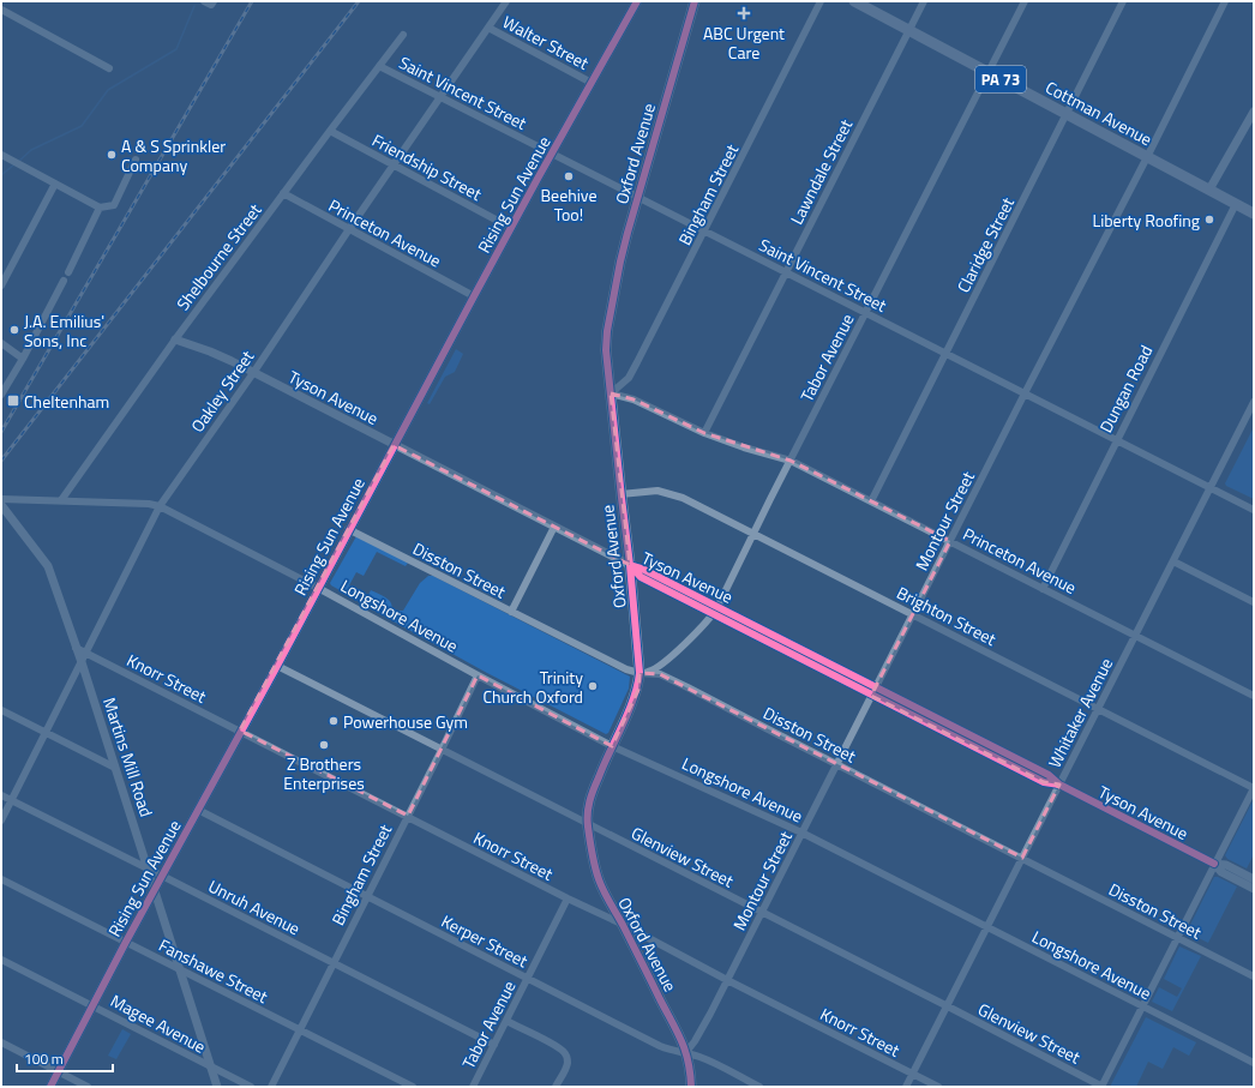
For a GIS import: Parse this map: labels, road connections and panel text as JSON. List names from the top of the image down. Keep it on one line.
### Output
{"streets":{"main road":["PA 73","Cottman Avenue","Oxford Avenue","Rising Sun Avenue"],"street":["Walter Street","Saint Vincent Street","Friendship Street","Lawndale Street","Bingham Street","Princeton Avenue","Claridge Street","Shelbourne Street","Tabor Avenue","Dungan Road","Oakley Street","Tyson Avenue","Montour Street","Disston Street","Longshore Avenue","Brighton Street","Knorr Street","Whitaker Avenue","Martins Mill Road","Glenview Street","Unruh Avenue","Kerper Street","Fanshawe Street","Magee Avenue"]},"crossings":[["Walter Street","Rising Sun Avenue"],["Walter Street","Oakley Street"],["Saint Vincent Street","Oxford Avenue"],["Saint Vincent Street","Lawndale Street"],["Saint Vincent Street","Rising Sun Avenue"],["Saint Vincent Street","Bingham Street"],["Saint Vincent Street","Claridge Street"],["Saint Vincent Street","Shelbourne Street"],["Saint Vincent Street","Tabor Avenue"],["Saint Vincent Street","Dungan Road"],["Saint Vincent Street","Oakley Street"],["Saint Vincent Street","Montour Street"],["Saint Vincent Street","Whitaker Avenue"],["Cottman Avenue","Lawndale Street"],["Cottman Avenue","Claridge Street"],["Cottman Avenue","Tabor Avenue"],["Cottman Avenue","Dungan Road"],["Cottman Avenue","Montour Street"],["Oxford Avenue","Bingham Street"],["Oxford Avenue","Princeton Avenue"],["Oxford Avenue","Tabor Avenue"],["Oxford Avenue","Tyson Avenue"],["Oxford Avenue","Montour Street"],["Oxford Avenue","Disston Street"],["Oxford Avenue","Longshore Avenue"],["Oxford Avenue","Brighton Street"],["Oxford Avenue","Knorr Street"],["Oxford Avenue","Glenview Street"],["Oxford Avenue","Kerper Street"],["Friendship Street","Rising Sun Avenue"],["Friendship Street","Shelbourne Street"],["Friendship Street","Oakley Street"],["Lawndale Street","Princeton Avenue"],["Rising Sun Avenue","Princeton Avenue"],["Rising Sun Avenue","Tyson Avenue"],["Rising Sun Avenue","Disston Street"],["Rising Sun Avenue","Longshore Avenue"],["Rising Sun Avenue","Knorr Street"],["Rising Sun Avenue","Martins Mill Road"],["Rising Sun Avenue","Glenview Street"],["Rising Sun Avenue","Unruh Avenue"],["Rising Sun Avenue","Kerper Street"],["Rising Sun Avenue","Fanshawe Street"],["Rising Sun Avenue","Magee Avenue"],["Bingham Street","Princeton Avenue"],["Bingham Street","Longshore Avenue"],["Bingham Street","Knorr Street"],["Bingham Street","Glenview Street"],["Bingham Street","Unruh Avenue"],["Bingham Street","Kerper Street"],["Bingham Street","Fanshawe Street"],["Princeton Avenue","Claridge Street"],["Princeton Avenue","Shelbourne Street"],["Princeton Avenue","Tabor Avenue"],["Princeton Avenue","Dungan Road"],["Princeton Avenue","Oakley Street"],["Princeton Avenue","Montour Street"],["Princeton Avenue","Whitaker Avenue"],["Shelbourne Street","Tyson Avenue"],["Shelbourne Street","Longshore Avenue"],["Tabor Avenue","Tyson Avenue"],["Tabor Avenue","Disston Street"],["Tabor Avenue","Brighton Street"],["Tabor Avenue","Knorr Street"],["Tabor Avenue","Unruh Avenue"],["Tabor Avenue","Kerper Street"],["Oakley Street","Tyson Avenue"],["Oakley Street","Longshore Avenue"],["Oakley Street","Knorr Street"],["Oakley Street","Martins Mill Road"],["Oakley Street","Unruh Avenue"],["Tyson Avenue","Montour Street"],["Tyson Avenue","Whitaker Avenue"],["Montour Street","Disston Street"],["Montour Street","Longshore Avenue"],["Montour Street","Brighton Street"],["Montour Street","Knorr Street"],["Montour Street","Glenview Street"],["Montour Street","Kerper Street"],["Disston Street","Whitaker Avenue"],["Longshore Avenue","Whitaker Avenue"],["Brighton Street","Whitaker Avenue"],["Knorr Street","Whitaker Avenue"],["Knorr Street","Martins Mill Road"],["Whitaker Avenue","Glenview Street"],["Martins Mill Road","Unruh Avenue"],["Martins Mill Road","Fanshawe Street"],["Martins Mill Road","Magee Avenue"]],"places":{"health":["ABC Urgent Care"],"other":["A & S Sprinkler Company","Beehive Too!","Liberty Roofing","J.A. Emilius' Sons, Inc","Trinity Church Oxford","Powerhouse Gym","Z Brothers Enterprises"],"transit":["Cheltenham"]},"scale_bar":"100 m"}
